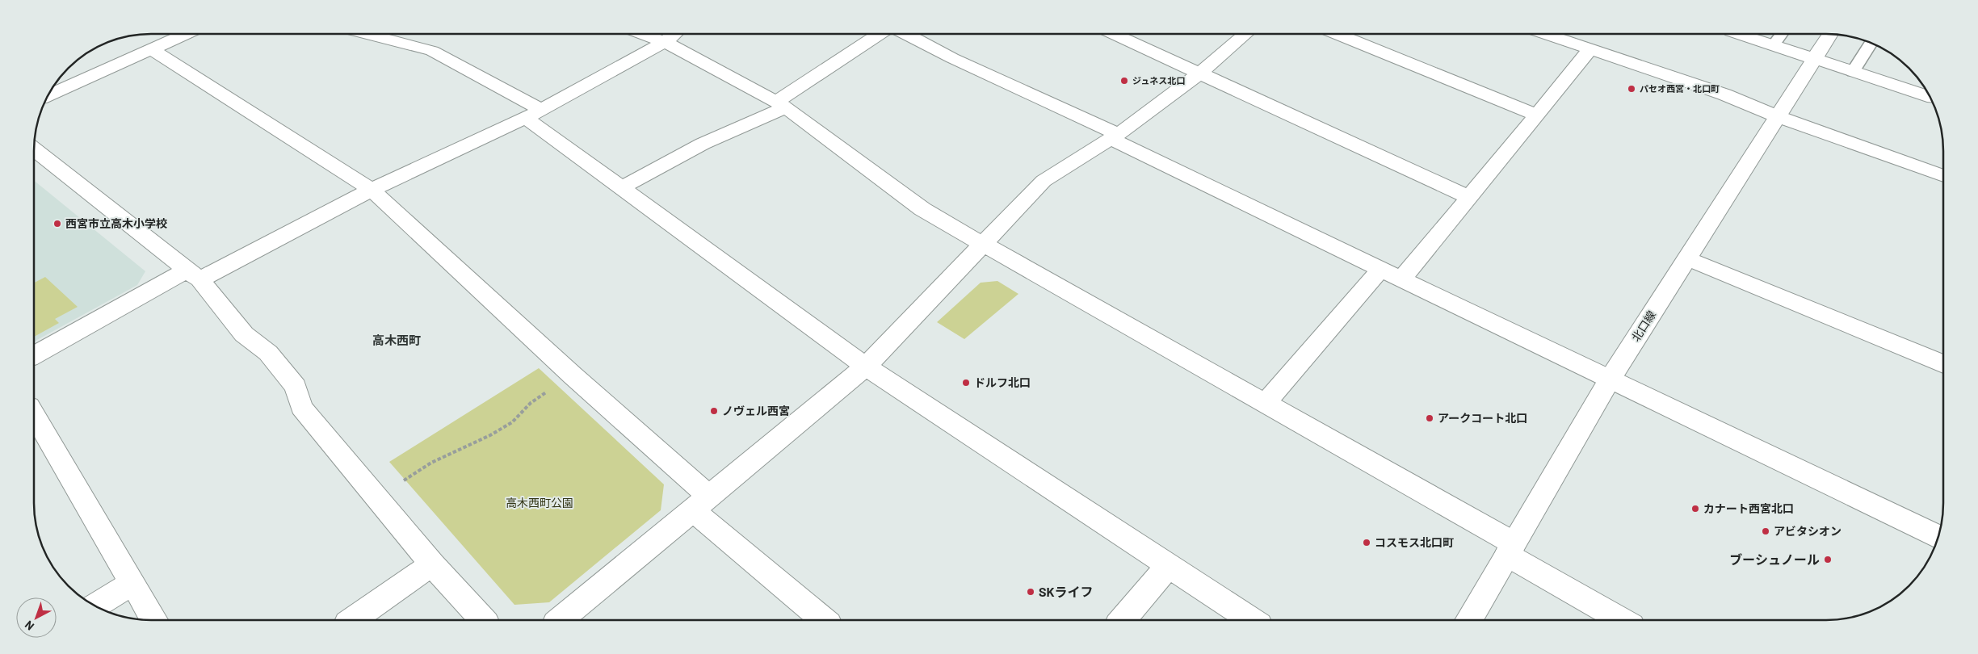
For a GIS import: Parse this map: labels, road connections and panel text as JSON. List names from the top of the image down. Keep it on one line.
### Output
{"streets":{"street":["北口線"]},"districts":["高木西町"],"parks":["高木西町公園"],"places":["ジュネス北口","パセオ西宮・北口町","西宮市立高木小学校","ドルフ北口","ノヴェル西宮","アークコート北口","カナート西宮北口","アビタシオン","コスモス北口町","ブーシュノール","SKライフ"],"north":"bottom left"}
